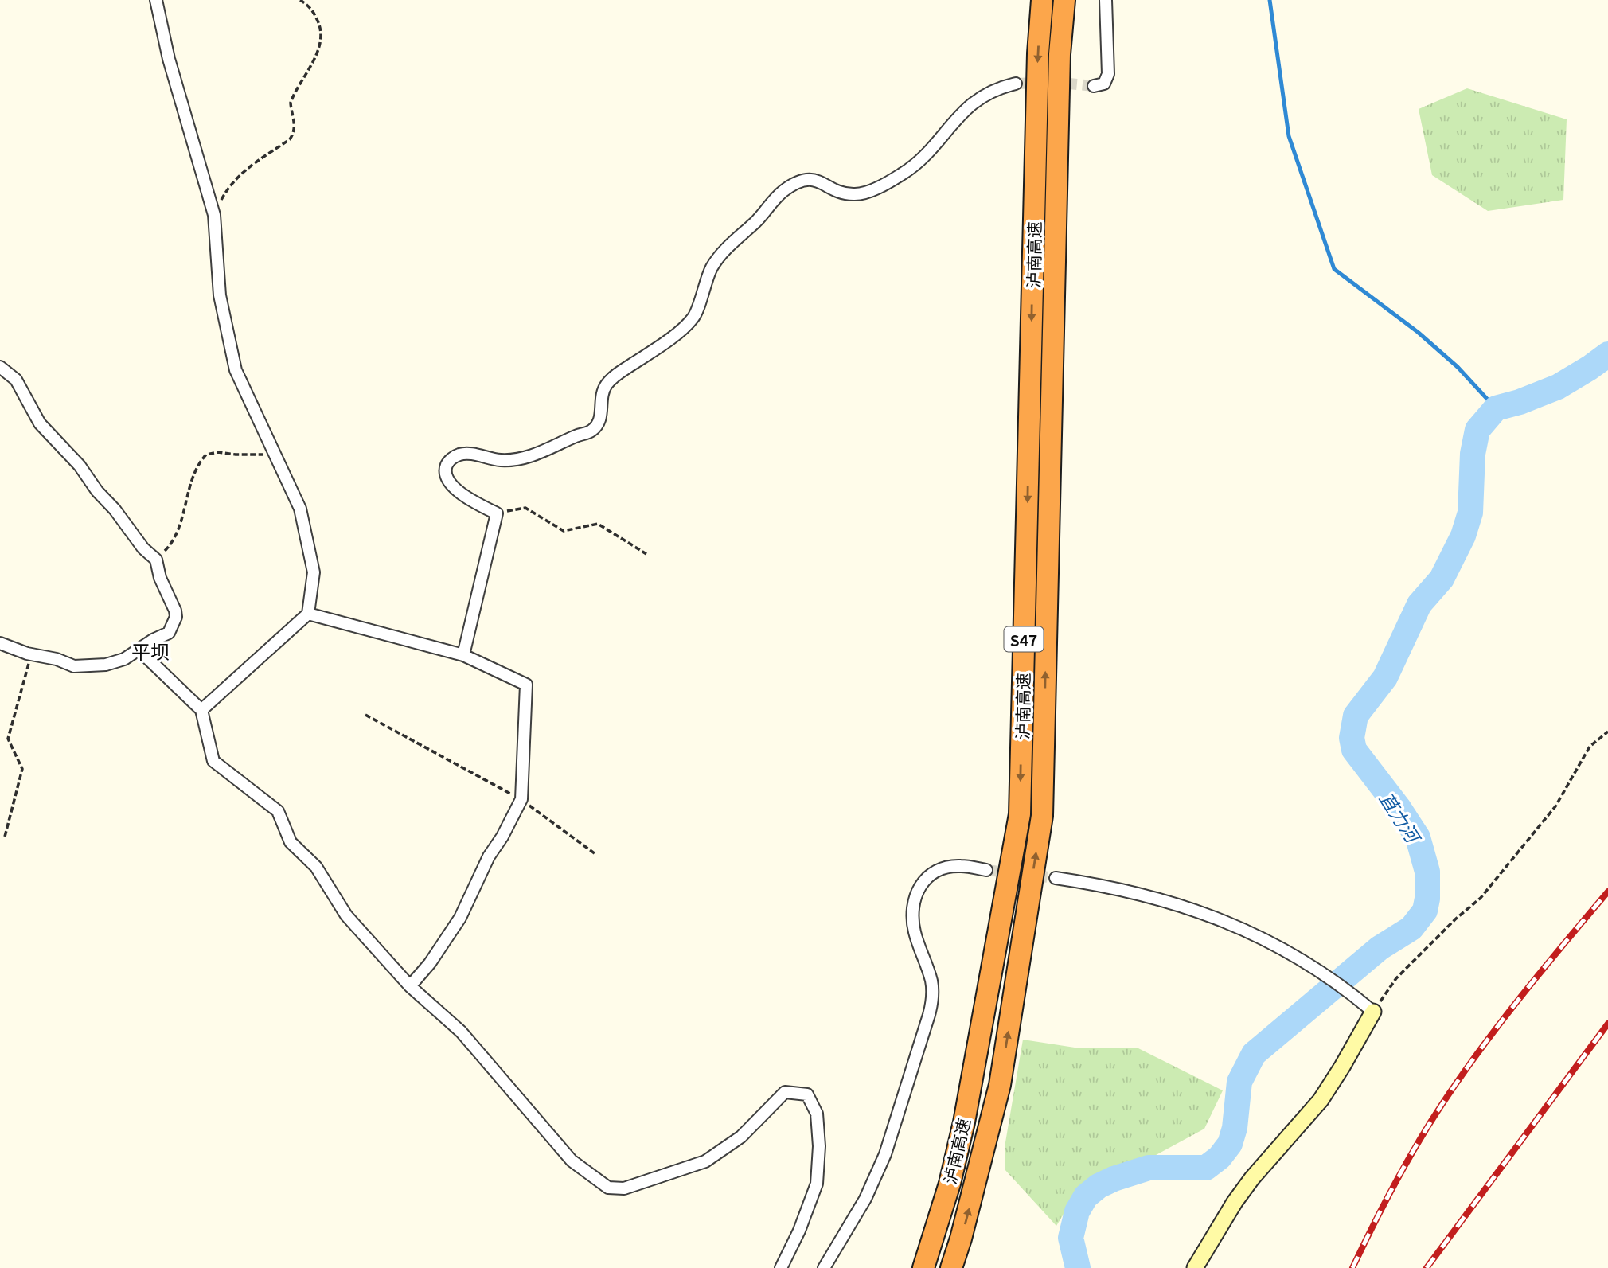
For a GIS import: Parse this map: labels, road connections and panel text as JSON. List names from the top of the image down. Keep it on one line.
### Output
{"streets":{"highway":["泸南高速","S47"]},"districts":["平坝"],"water":["苴力河"]}
